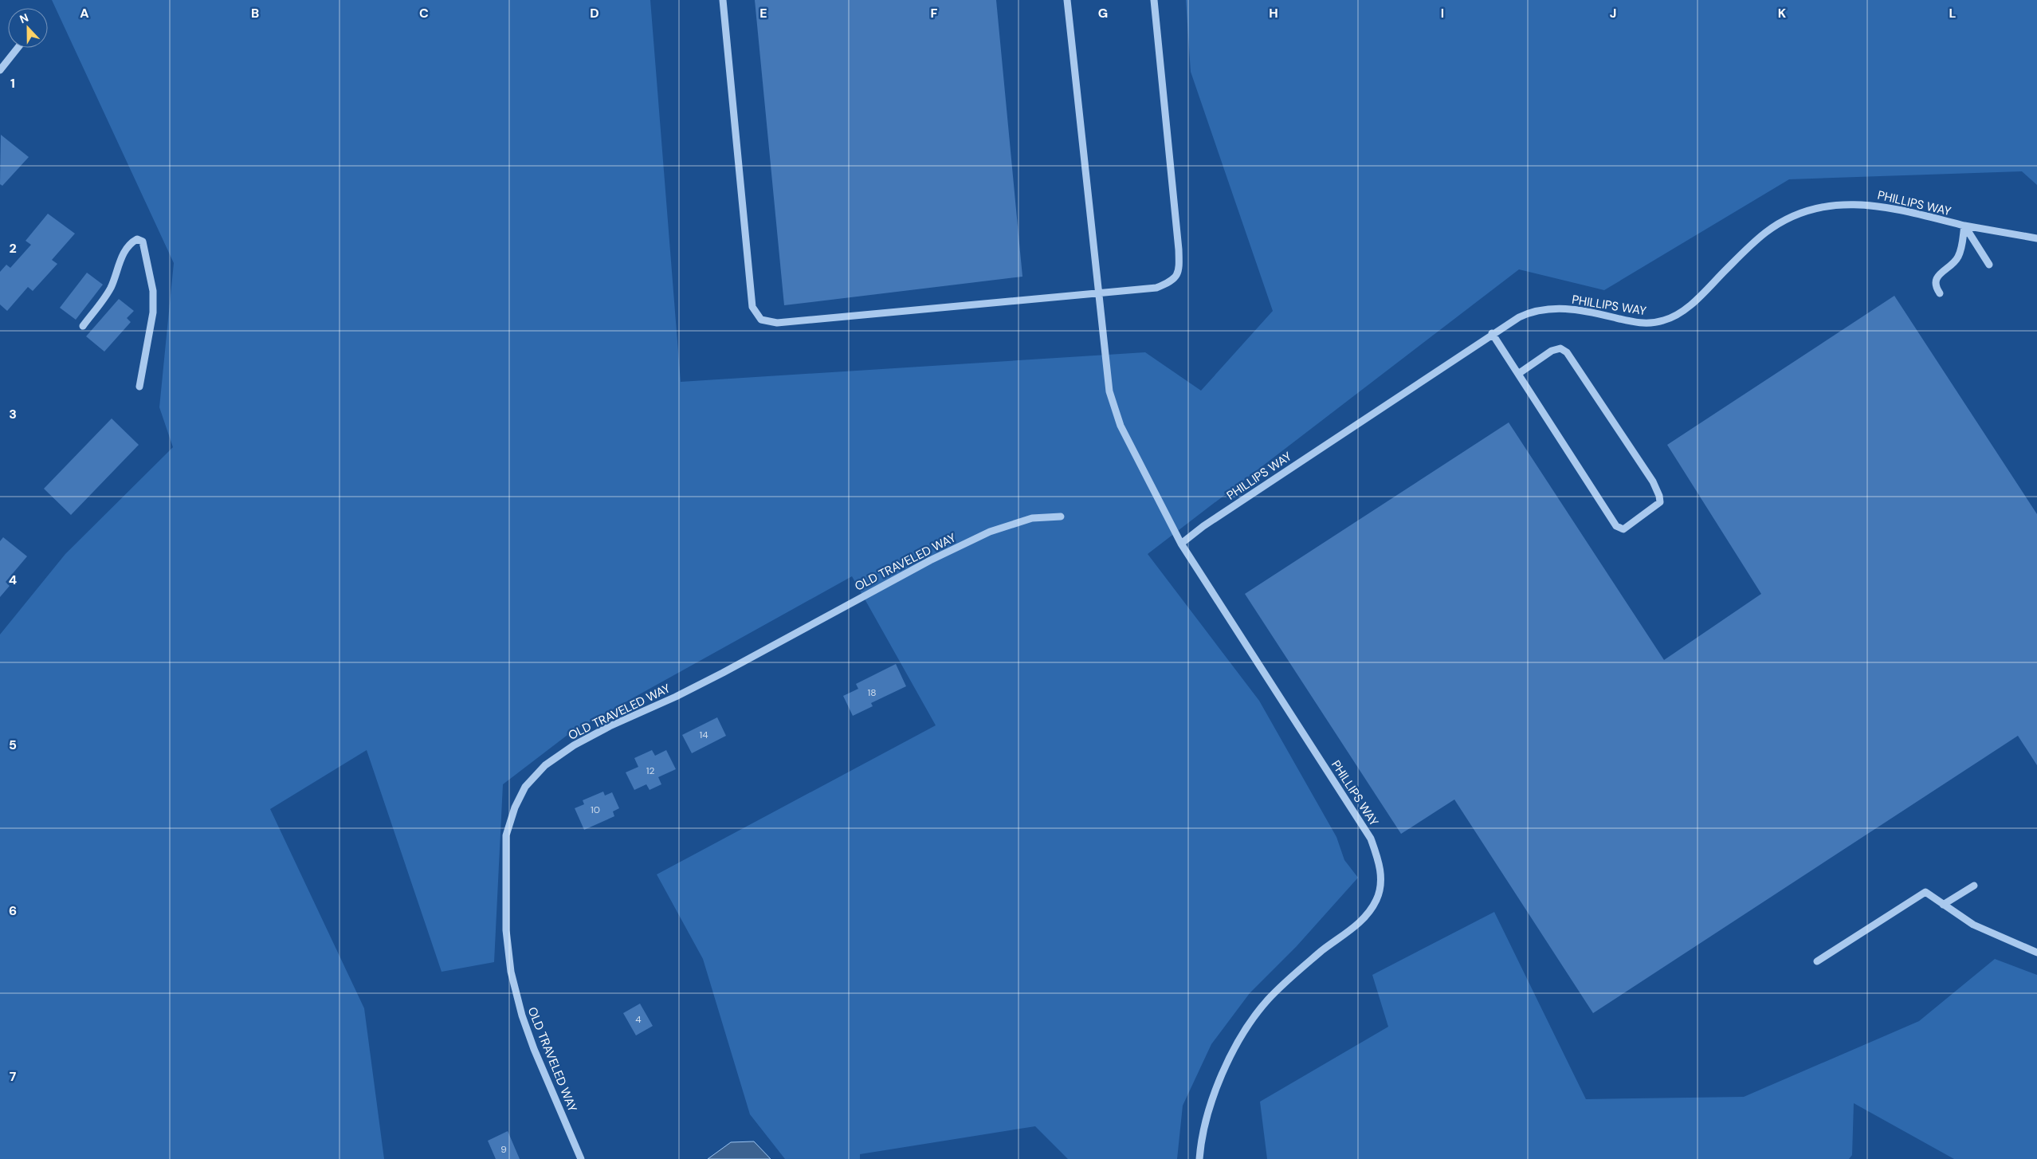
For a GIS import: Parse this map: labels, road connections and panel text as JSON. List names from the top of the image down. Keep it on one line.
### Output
{"streets":{"street":["PHILLIPS WAY","OLD TRAVELED WAY"]},"house_numbers":["18","14","12","10","4","9"],"north":"top","grid":{"columns":["A","B","C","D","E","F","G","H","I","J","K","L"],"rows":["1","2","3","4","5","6","7"]}}
